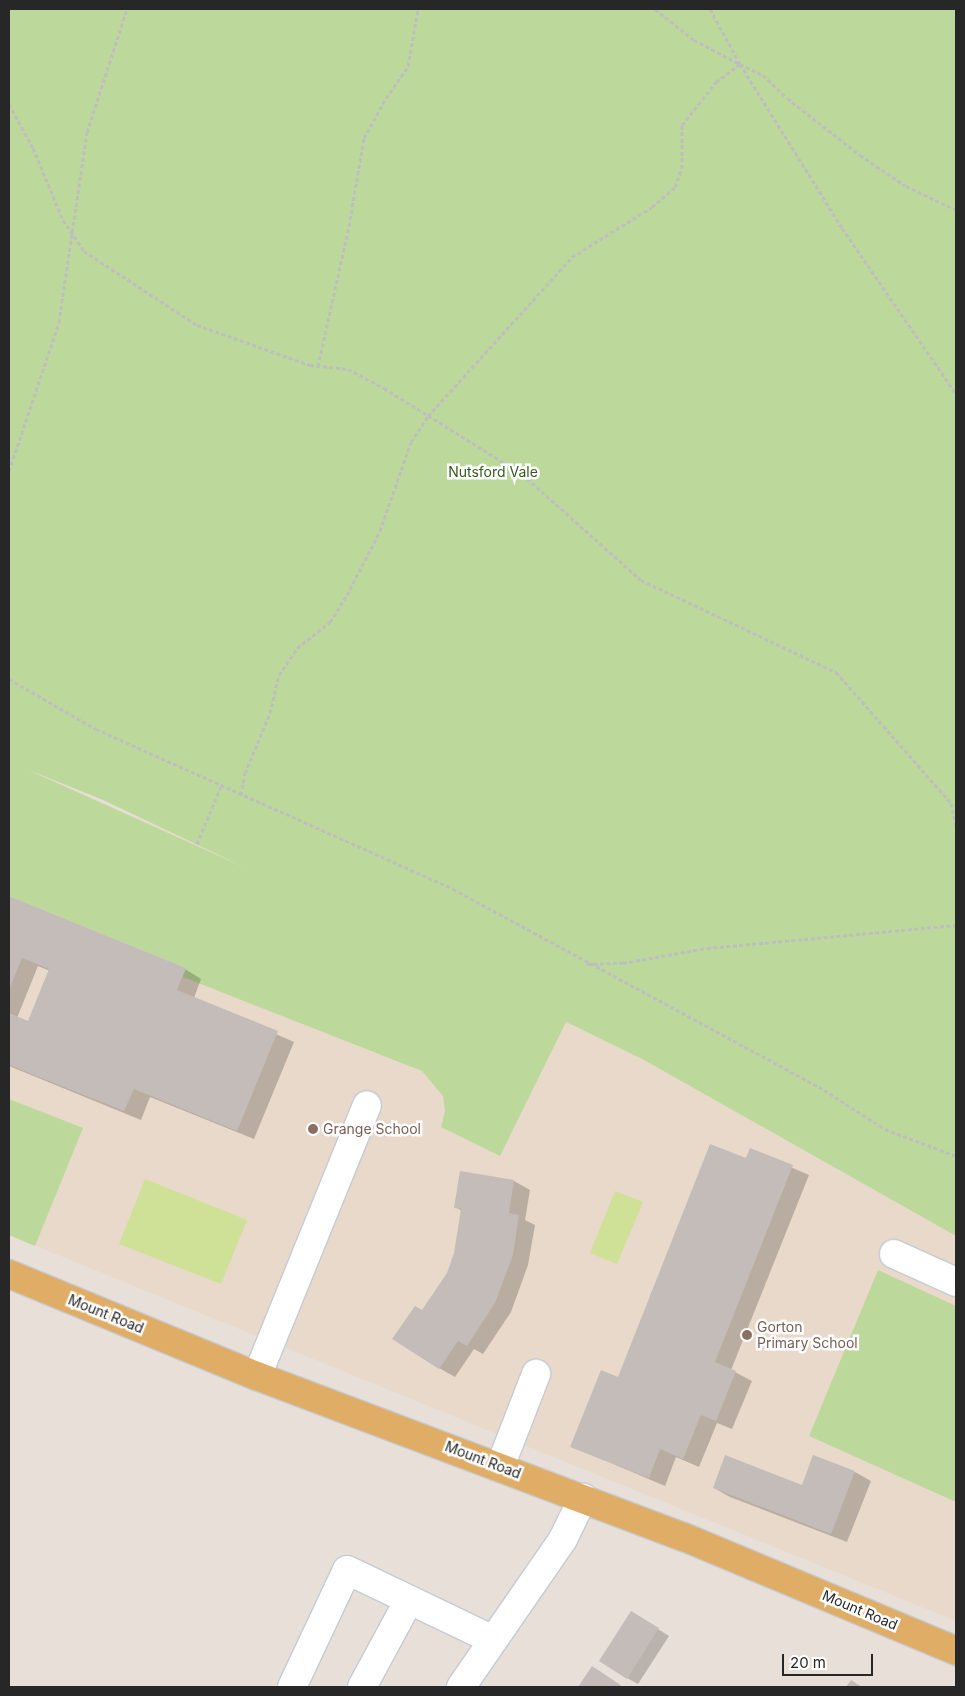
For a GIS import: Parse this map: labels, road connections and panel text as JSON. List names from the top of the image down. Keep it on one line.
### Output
{"streets":{"main road":["Mount Road"]},"parks":["Nutsford Vale"],"places":["Grange School","Gorton Primary School"],"scale_bar":"20 m"}
